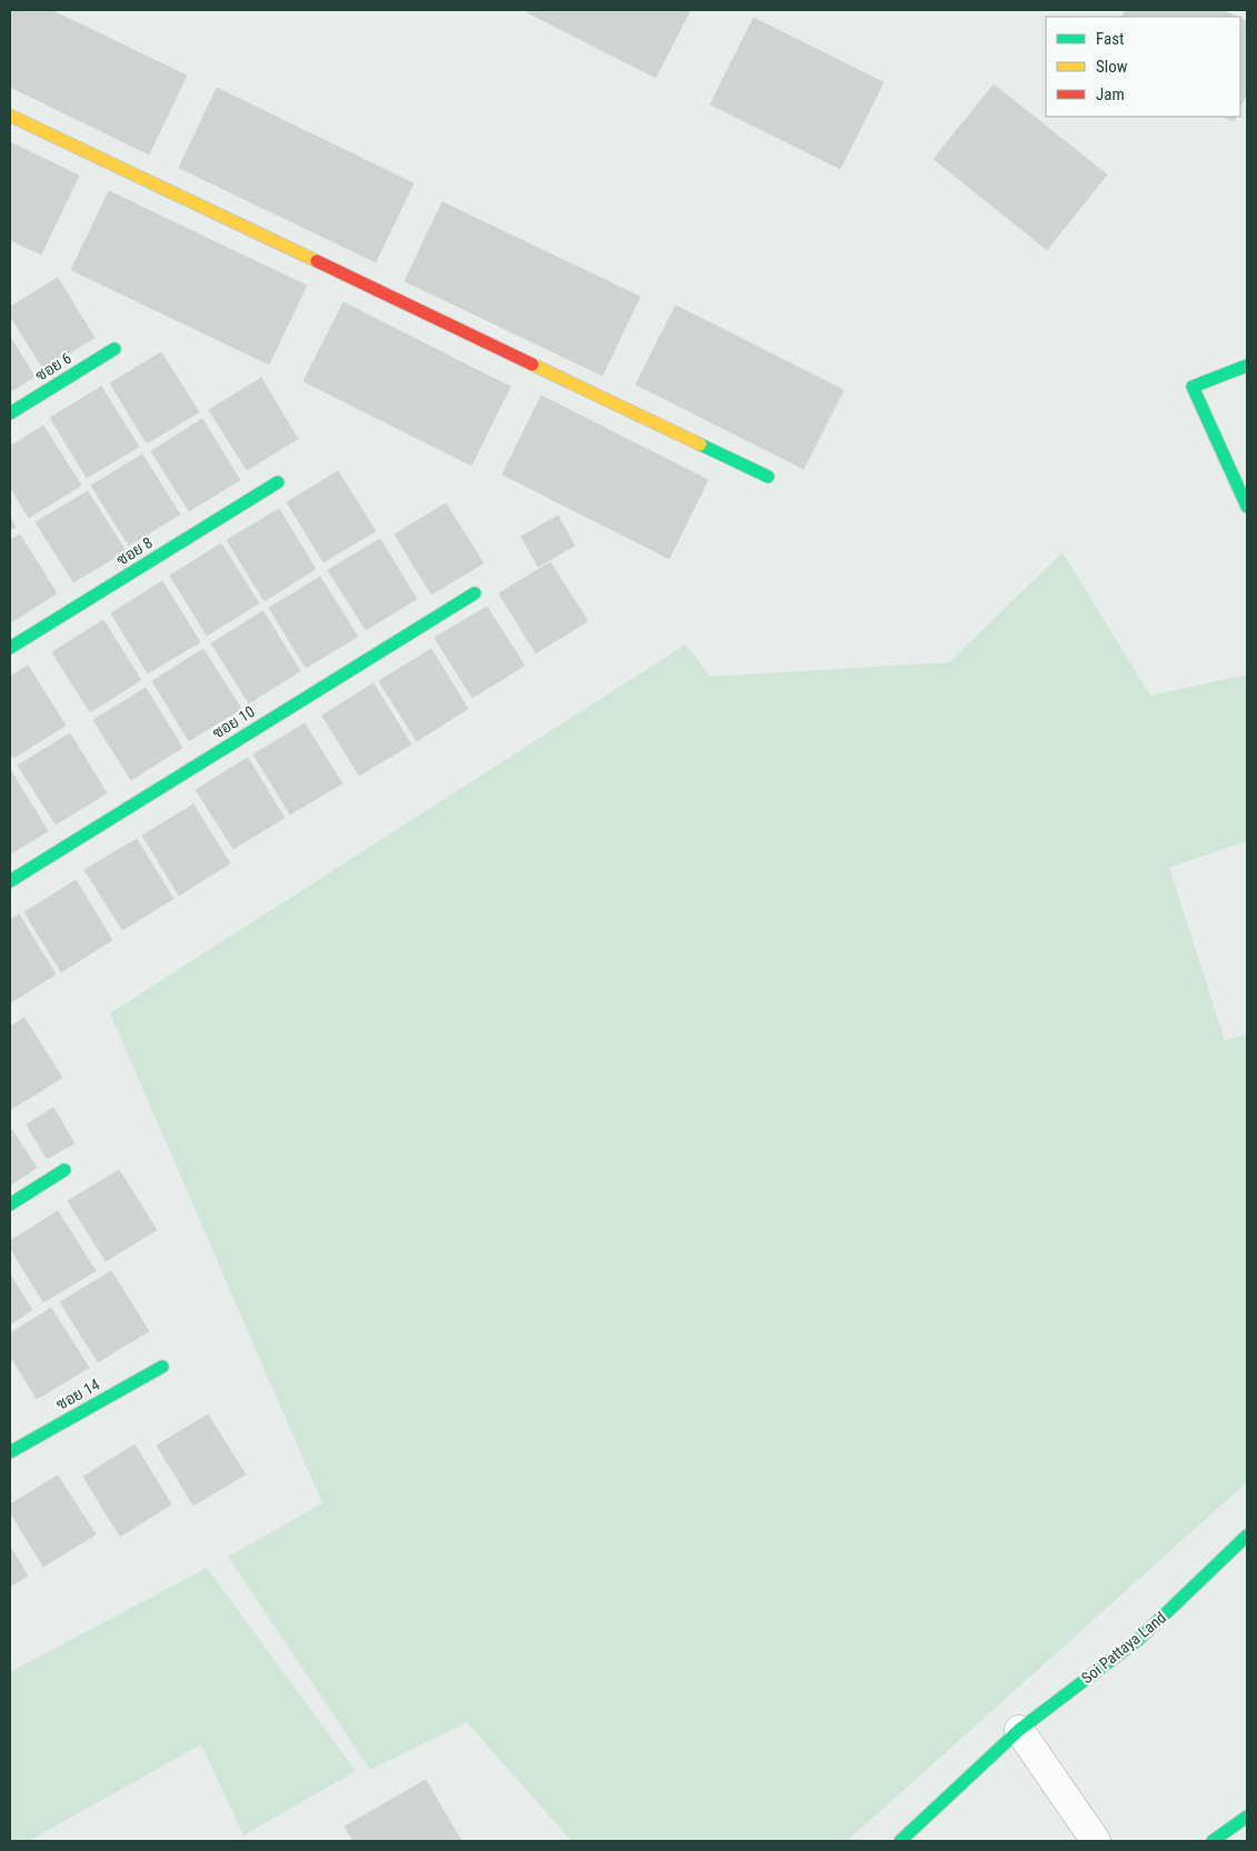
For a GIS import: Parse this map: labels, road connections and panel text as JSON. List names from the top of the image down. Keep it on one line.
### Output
{"streets":{"street":["ซอย 6","ซอย 8","ซอย 10","ซอย 14","Soi Pattaya Land"]},"legend":["Fast","Slow","Jam"]}
